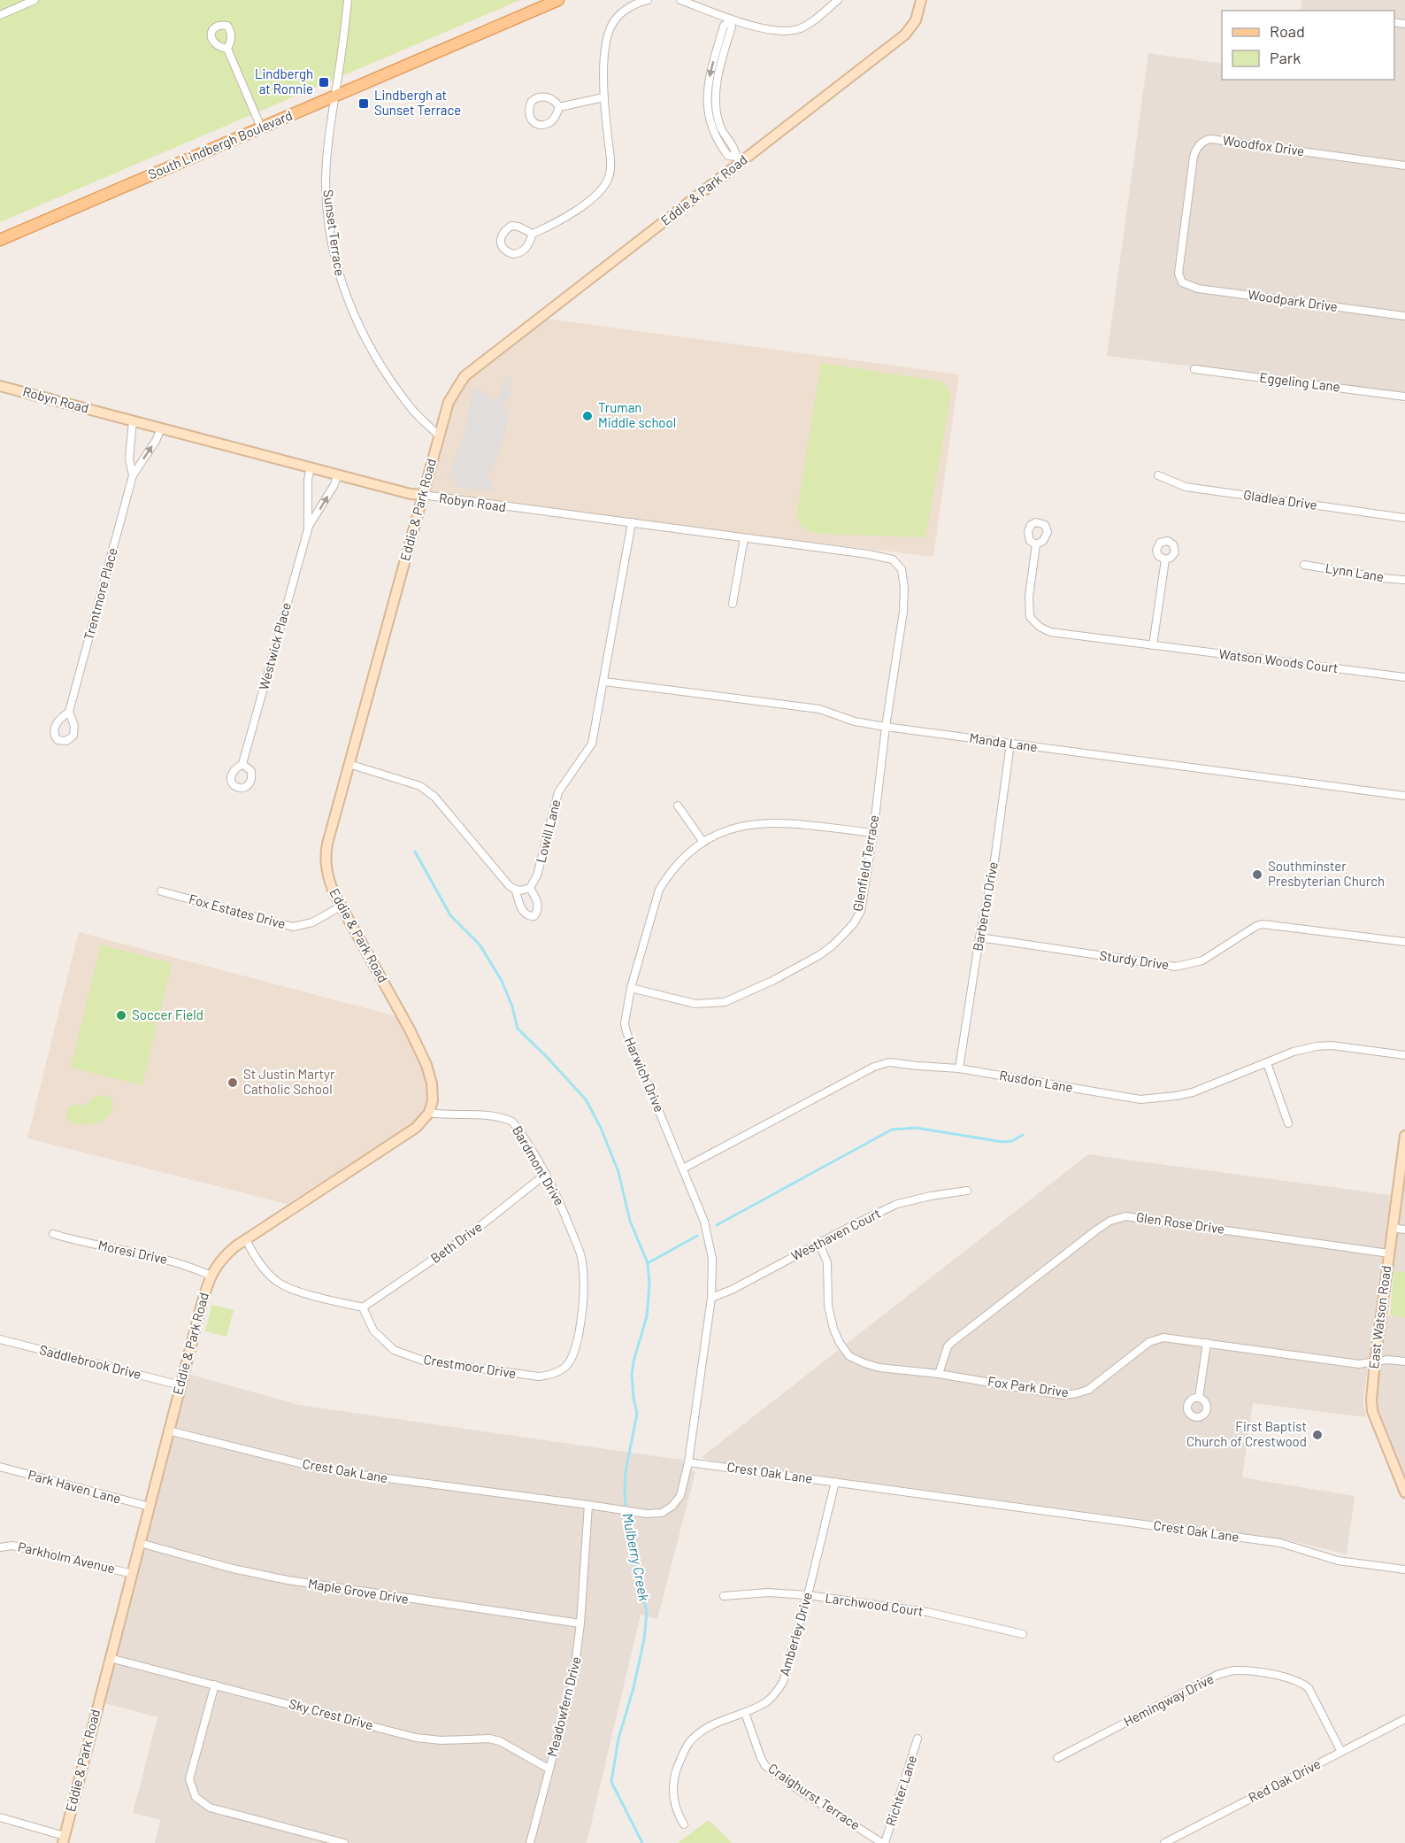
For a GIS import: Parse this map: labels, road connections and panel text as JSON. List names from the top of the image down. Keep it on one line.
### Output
{"streets":{"main road":["South Lindbergh Boulevard"],"street":["Woodfox Drive","Eddie & Park Road","Sunset Terrace","Woodpark Drive","Eggeling Lane","Robyn Road","Gladlea Drive","Lynn Lane","Trentmore Place","Westwick Place","Watson Woods Court","Manda Lane","Lowill Lane","Glenfield Terrace","Barberton Drive","Fox Estates Drive","Sturdy Drive","Harwich Drive","Rusdon Lane","Bardmont Drive","Glen Rose Drive","Westhaven Court","Beth Drive","Moresi Drive","East Watson Road","Saddlebrook Drive","Crestmoor Drive","Fox Park Drive","Crest Oak Lane","Park Haven Lane","Parkholm Avenue","Maple Grove Drive","Larchwood Court","Amberley Drive","Hemingway Drive","Meadowfern Drive","Sky Crest Drive","Red Oak Drive","Richter Lane","Craighurst Terrace"]},"crossings":[["South Lindbergh Boulevard","Sunset Terrace"],["Woodfox Drive","Woodpark Drive"],["Eddie & Park Road","Sunset Terrace"],["Eddie & Park Road","Robyn Road"],["Eddie & Park Road","Fox Estates Drive"],["Eddie & Park Road","Bardmont Drive"],["Eddie & Park Road","Moresi Drive"],["Eddie & Park Road","Saddlebrook Drive"],["Eddie & Park Road","Crest Oak Lane"],["Eddie & Park Road","Park Haven Lane"],["Eddie & Park Road","Parkholm Avenue"],["Eddie & Park Road","Maple Grove Drive"],["Eddie & Park Road","Sky Crest Drive"],["Robyn Road","Trentmore Place"],["Robyn Road","Westwick Place"],["Robyn Road","Lowill Lane"],["Robyn Road","Glenfield Terrace"],["Manda Lane","Lowill Lane"],["Manda Lane","Glenfield Terrace"],["Manda Lane","Barberton Drive"],["Glenfield Terrace","Harwich Drive"],["Barberton Drive","Sturdy Drive"],["Barberton Drive","Rusdon Lane"],["Harwich Drive","Rusdon Lane"],["Harwich Drive","Westhaven Court"],["Harwich Drive","Crest Oak Lane"],["Bardmont Drive","Beth Drive"],["Bardmont Drive","Crestmoor Drive"],["Glen Rose Drive","East Watson Road"],["Glen Rose Drive","Fox Park Drive"],["Westhaven Court","Fox Park Drive"],["Beth Drive","Crestmoor Drive"],["East Watson Road","Fox Park Drive"],["Crest Oak Lane","Amberley Drive"],["Crest Oak Lane","Meadowfern Drive"],["Maple Grove Drive","Meadowfern Drive"],["Larchwood Court","Amberley Drive"],["Amberley Drive","Craighurst Terrace"],["Hemingway Drive","Red Oak Drive"],["Meadowfern Drive","Sky Crest Drive"],["Richter Lane","Craighurst Terrace"]],"water":["Mulberry Creek"],"places":{"transit":["Lindbergh at Ronnie","Lindbergh at Sunset Terrace"],"other":["Truman Middle school","Southminster Presbyterian Church","Soccer Field","St Justin Martyr Catholic School","First Baptist Church of Crestwood"]},"legend":["Road","Park"]}
